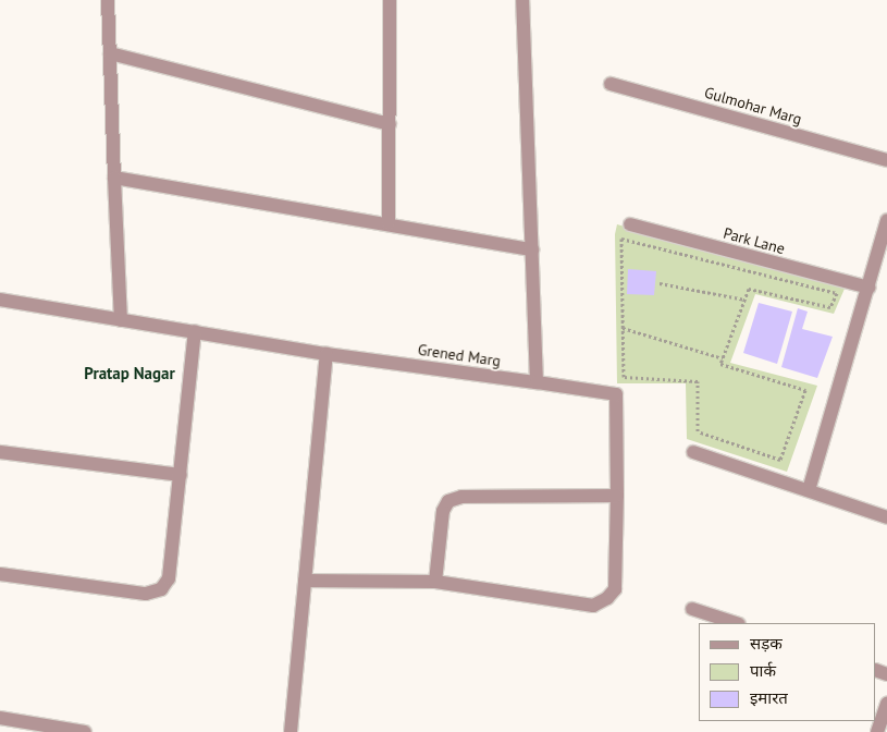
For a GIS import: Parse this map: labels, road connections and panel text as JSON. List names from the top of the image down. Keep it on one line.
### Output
{"streets":{"street":["Gulmohar Marg","Park Lane","Grened Marg"]},"districts":["Pratap Nagar"],"legend":["सड़क","पार्क","इमारत"]}
